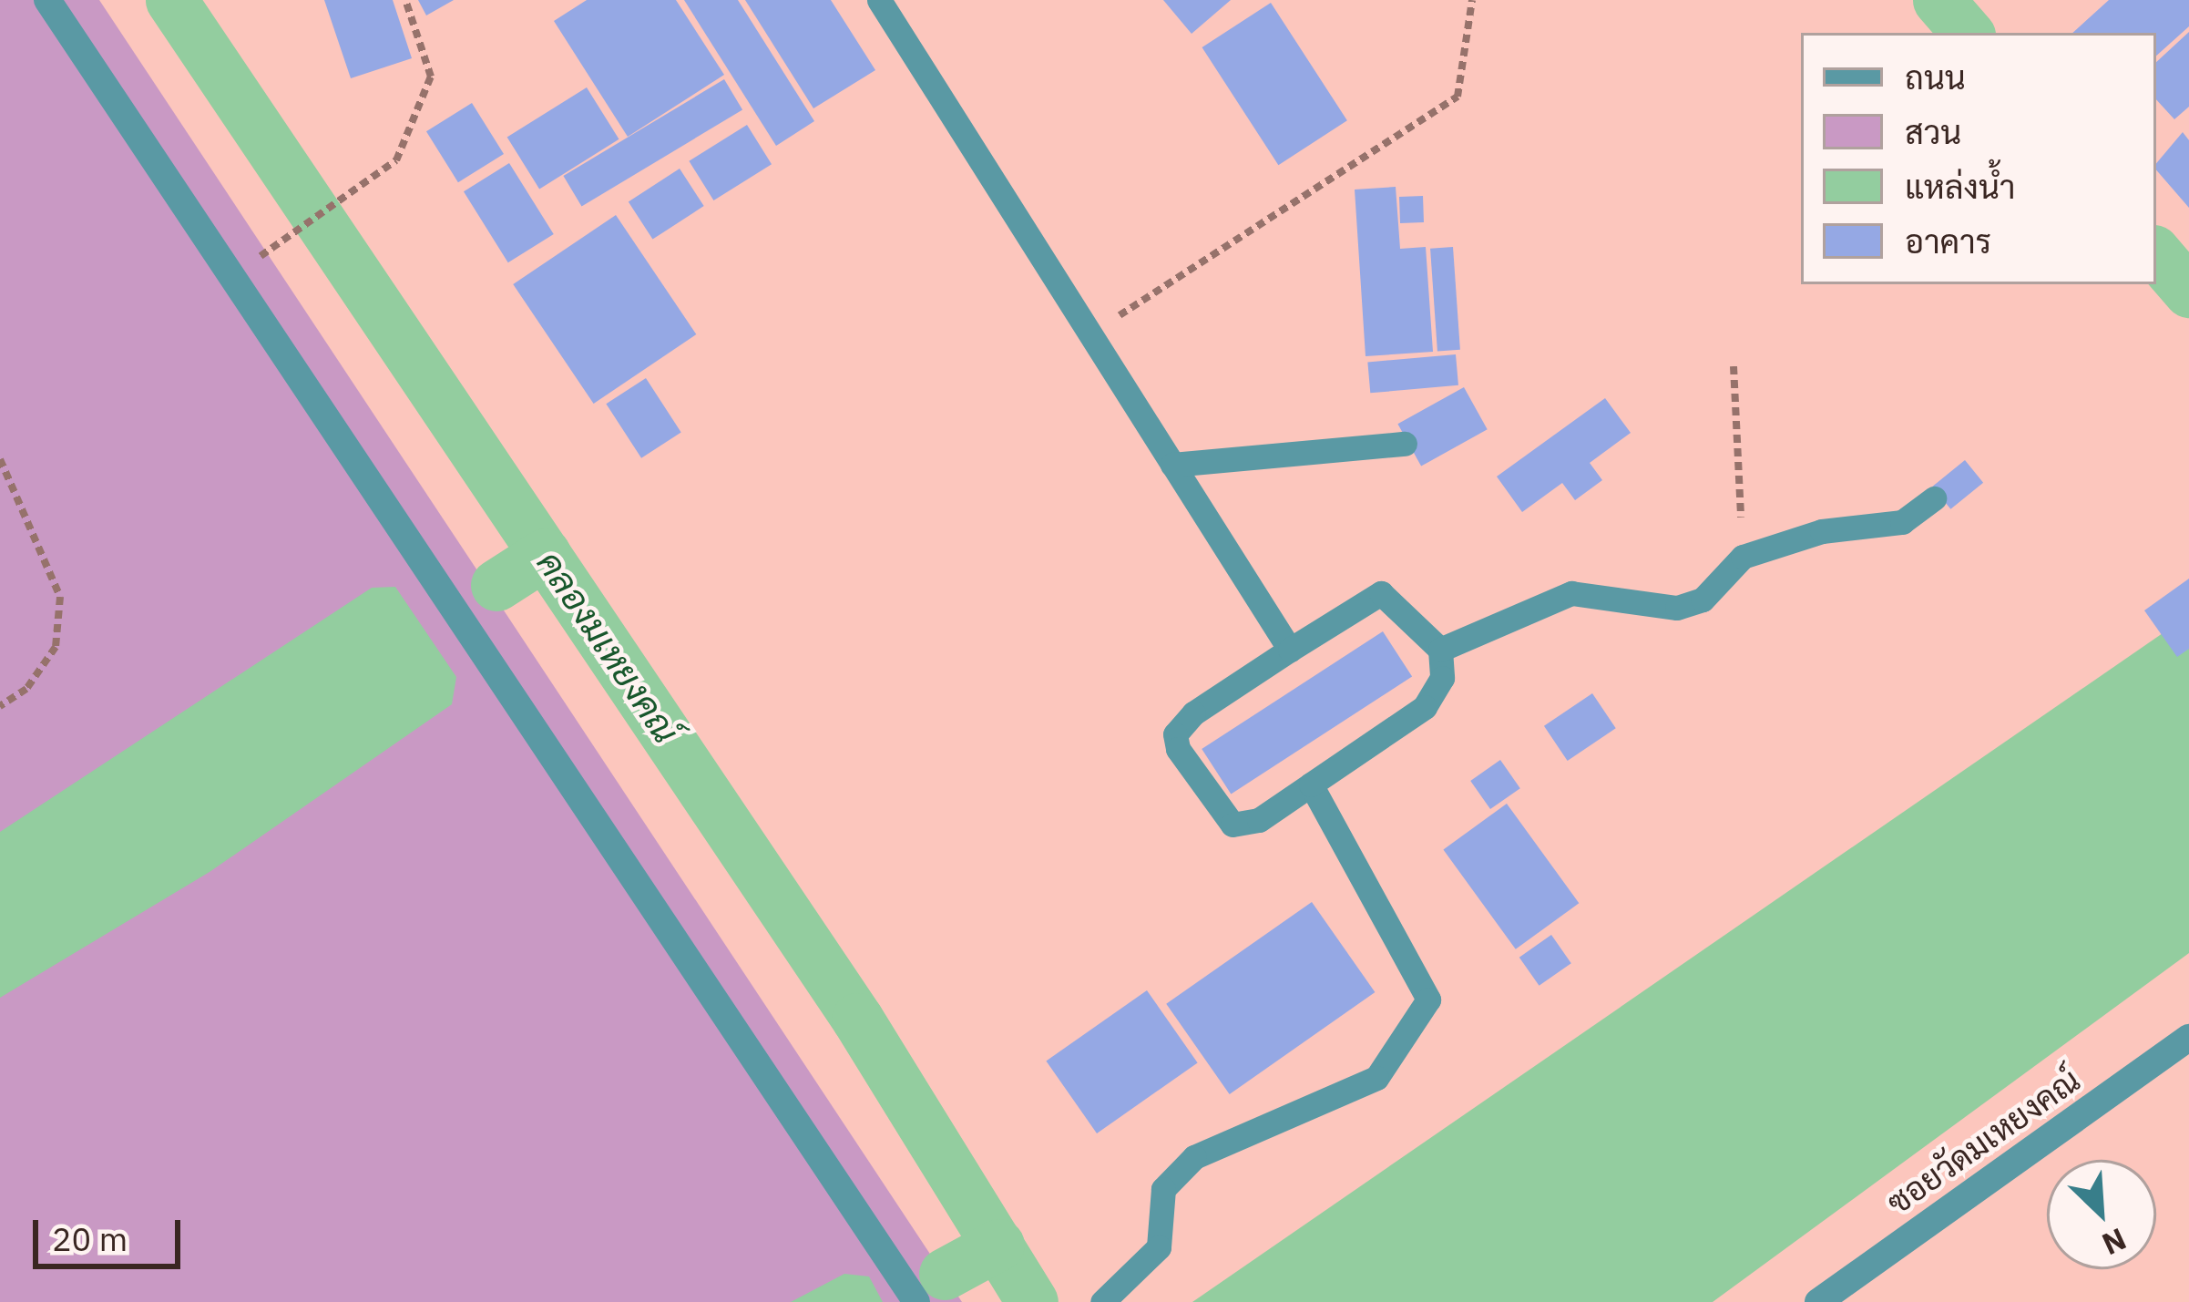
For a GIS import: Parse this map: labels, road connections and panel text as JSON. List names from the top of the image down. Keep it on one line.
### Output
{"streets":{"street":["ซอยวัดมเหยงคณ์"]},"water":["คลองมเหยงคณ์"],"legend":["ถนน","สวน","แหล่งน้ำ","อาคาร"],"scale_bar":"20 m","north":"bottom right"}
